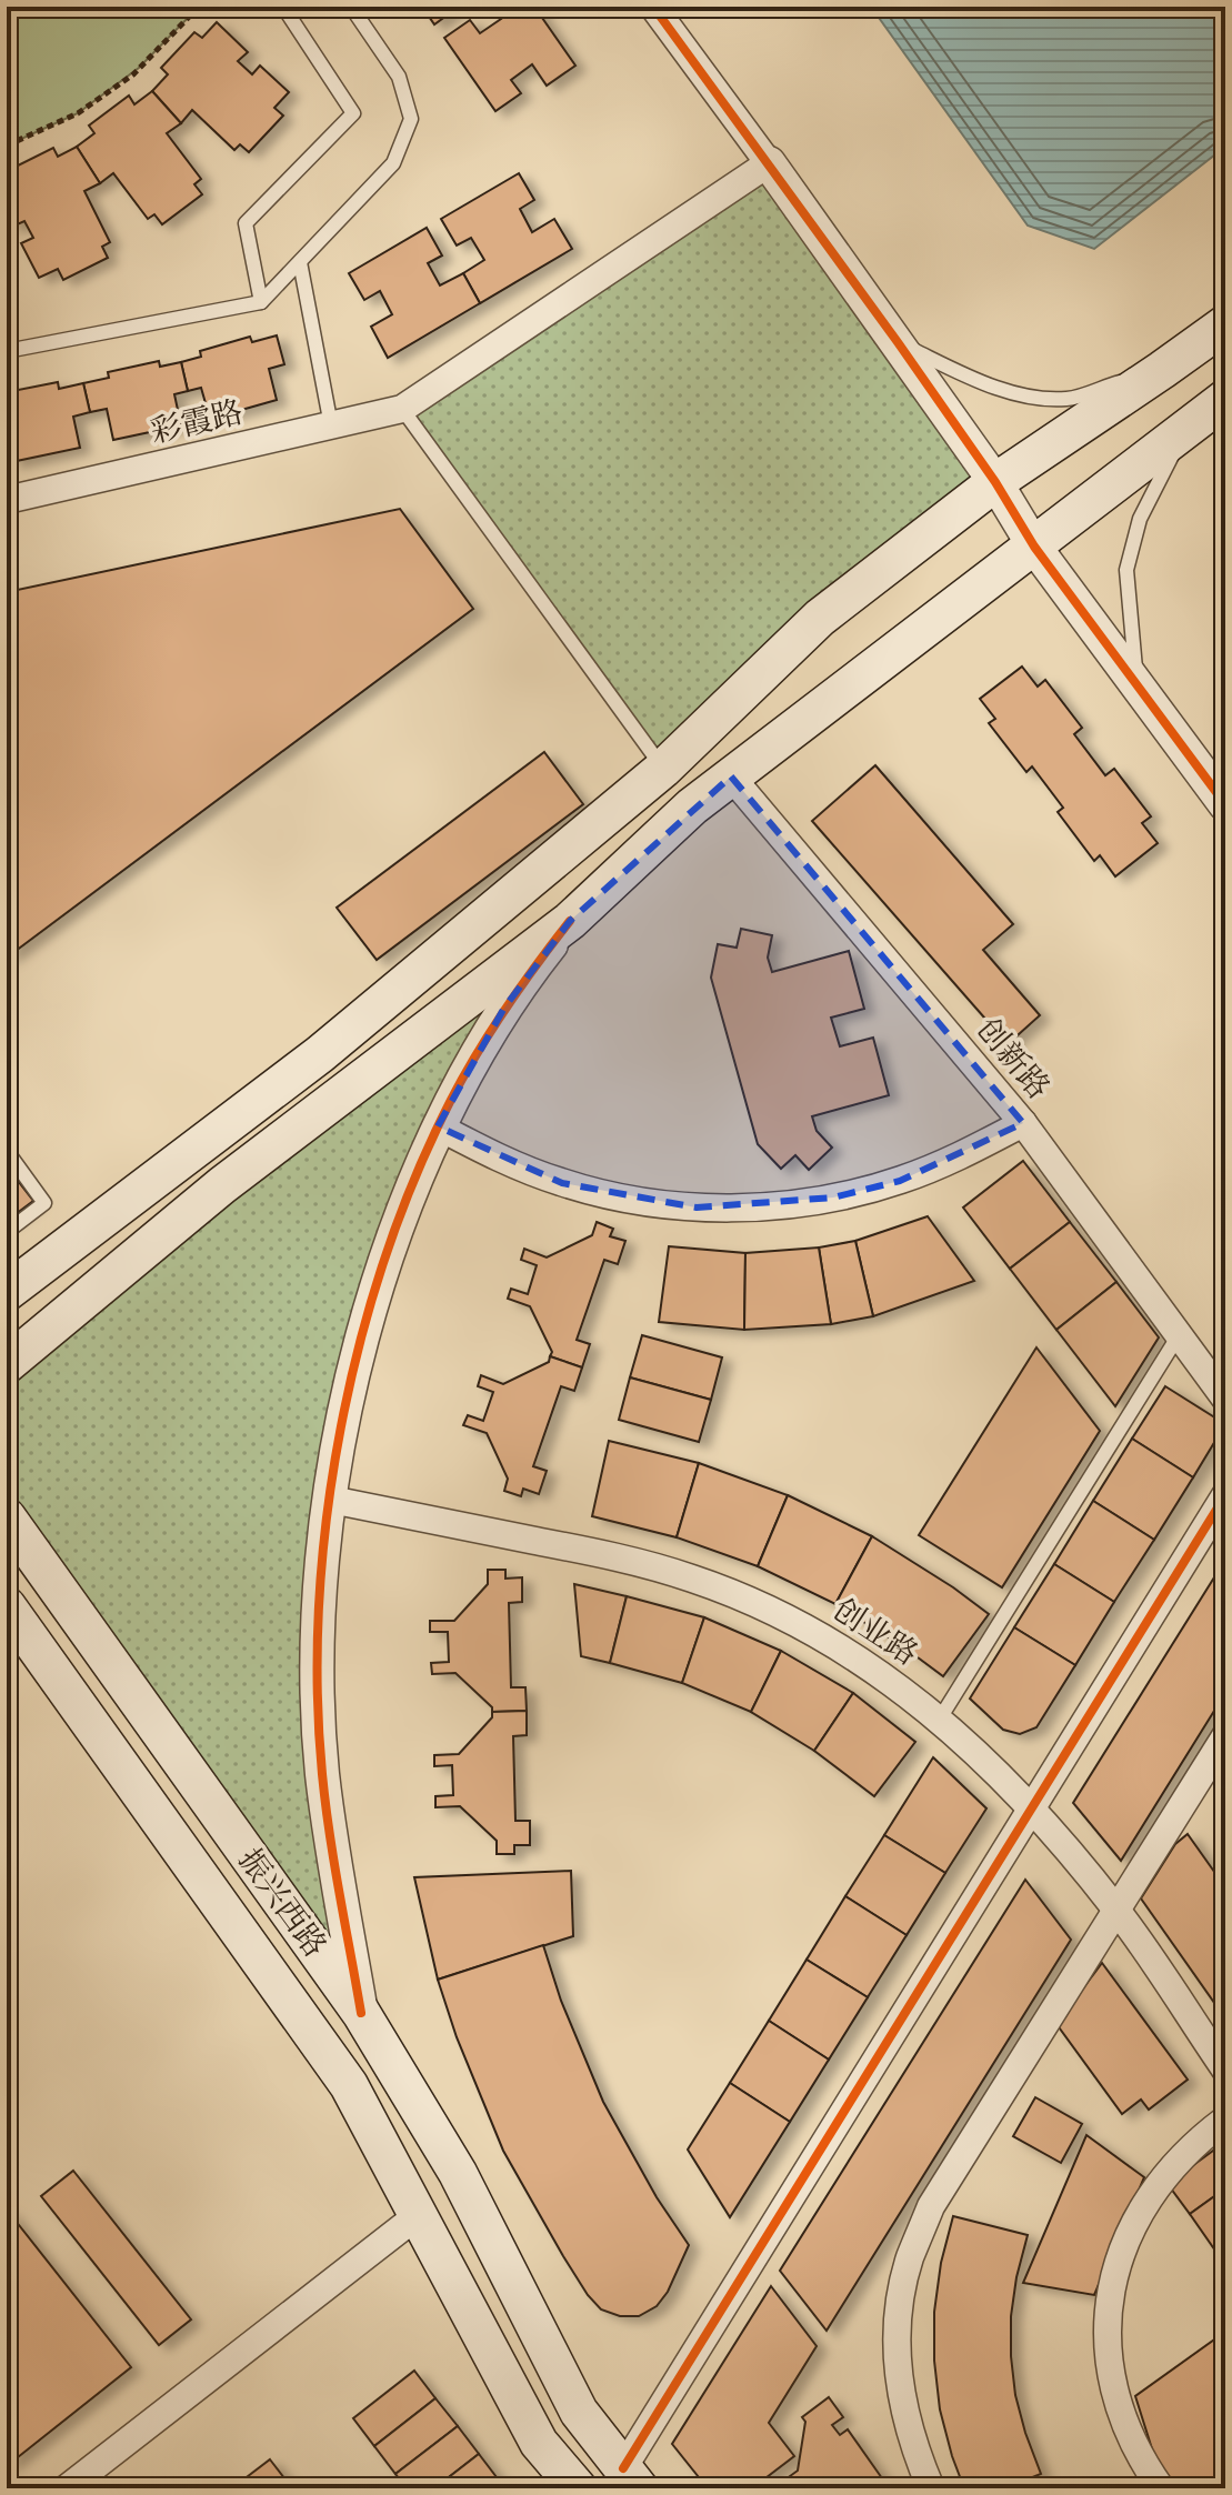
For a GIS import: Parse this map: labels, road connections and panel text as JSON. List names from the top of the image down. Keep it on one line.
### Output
{"streets":{"main road":["振兴西路"],"street":["彩霞路","创新路","创业路"]}}
